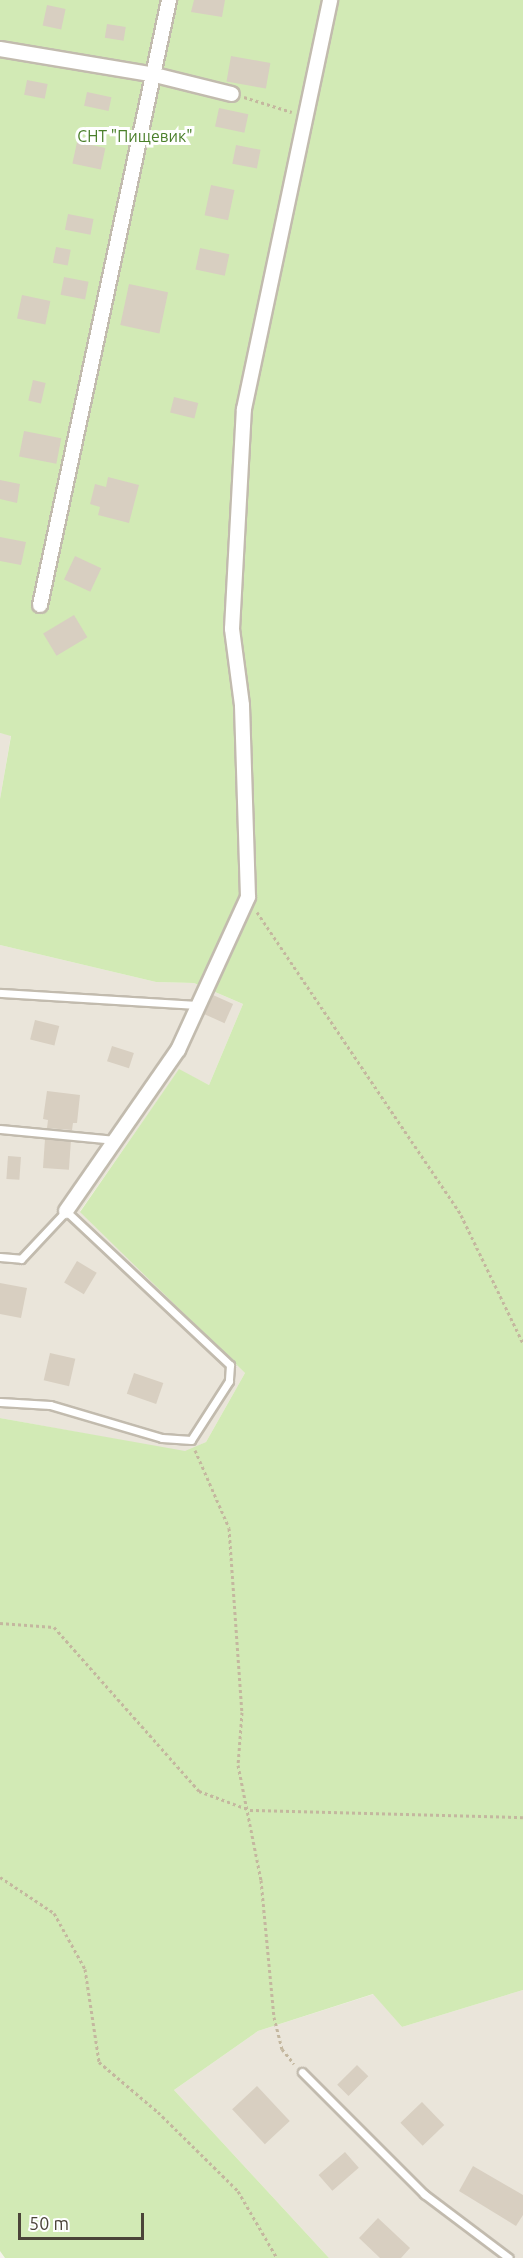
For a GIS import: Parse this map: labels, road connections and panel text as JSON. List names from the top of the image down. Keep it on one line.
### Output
{"parks":["СНТ \"Пищевик\""],"scale_bar":"50 m"}
